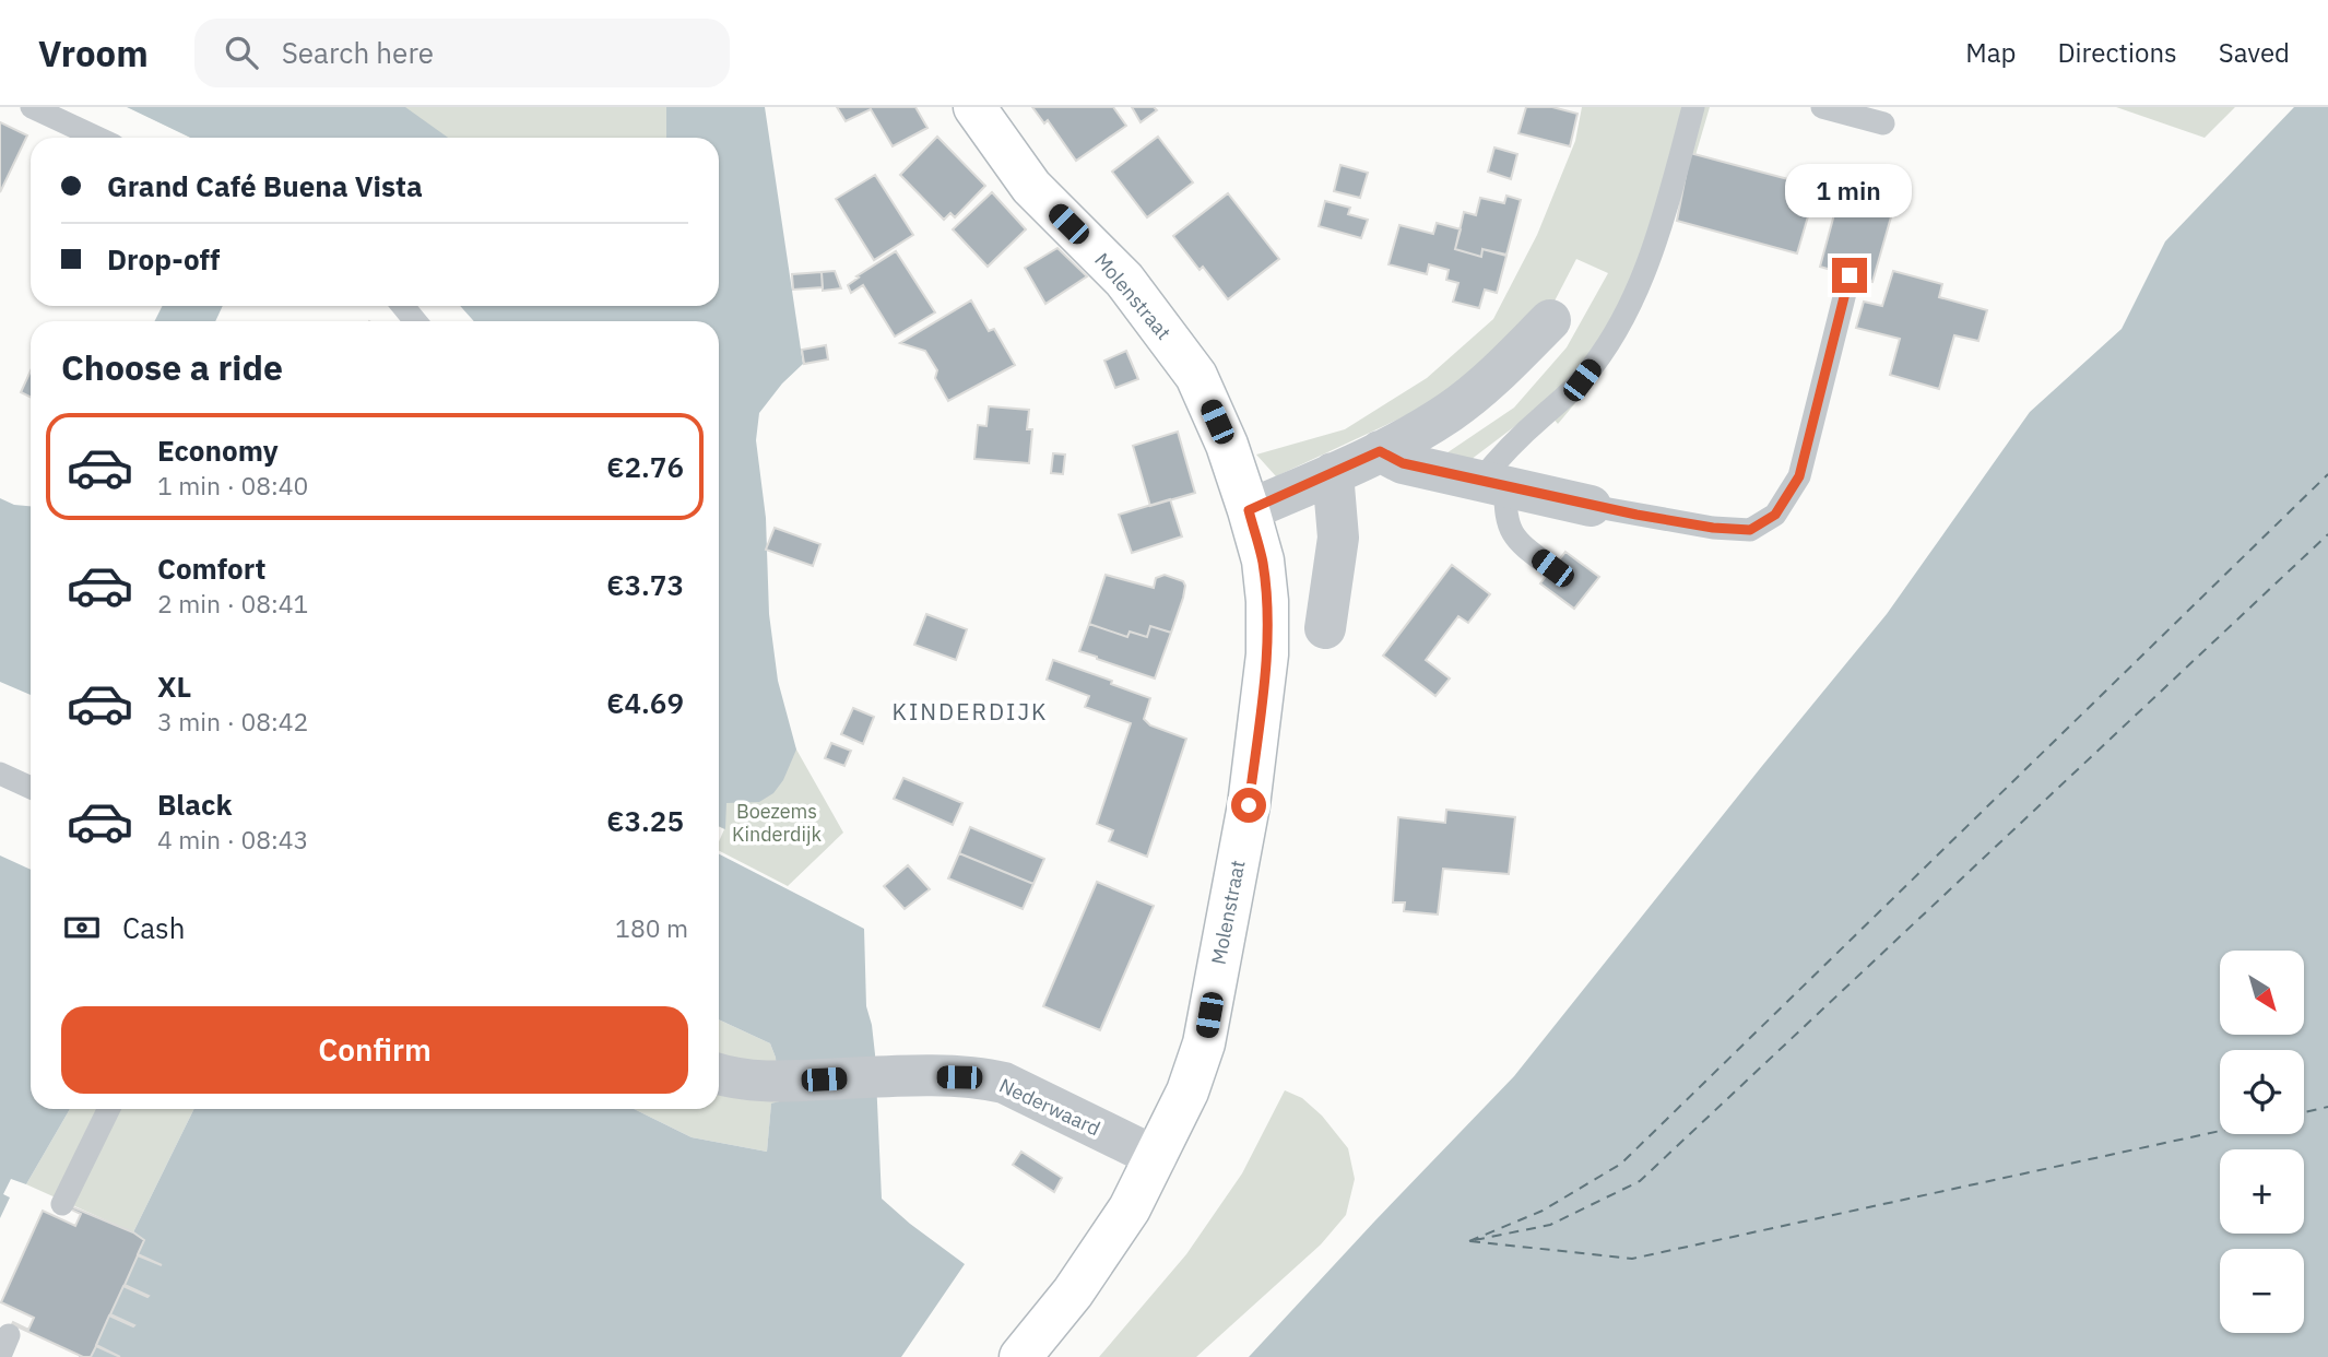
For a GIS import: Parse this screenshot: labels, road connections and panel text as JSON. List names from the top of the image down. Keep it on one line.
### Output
{"streets":{"street":["Molenstraat","Nederwaard"]},"crossings":[["Molenstraat","Nederwaard"]],"districts":["KINDERDIJK"],"parks":["Boezems Kinderdijk"],"north":"bottom right","page":{"header":"Vroom","search":"Search here","nav":["Map","Directions","Saved"],"banner":["Grand Café Buena Vista","Drop-off"],"bubble":"1 min","heading":"Choose a ride","list":[{"name":"Economy","note":"1 min · 08:40","value":"€2.76"},{"name":"Comfort","note":"2 min · 08:41","value":"€3.73"},{"name":"XL","note":"3 min · 08:42","value":"€4.69"},{"name":"Black","note":"4 min · 08:43","value":"€3.25"}],"pay":["Cash","180 m"],"map_buttons":["+","−"],"buttons":"Confirm"}}
